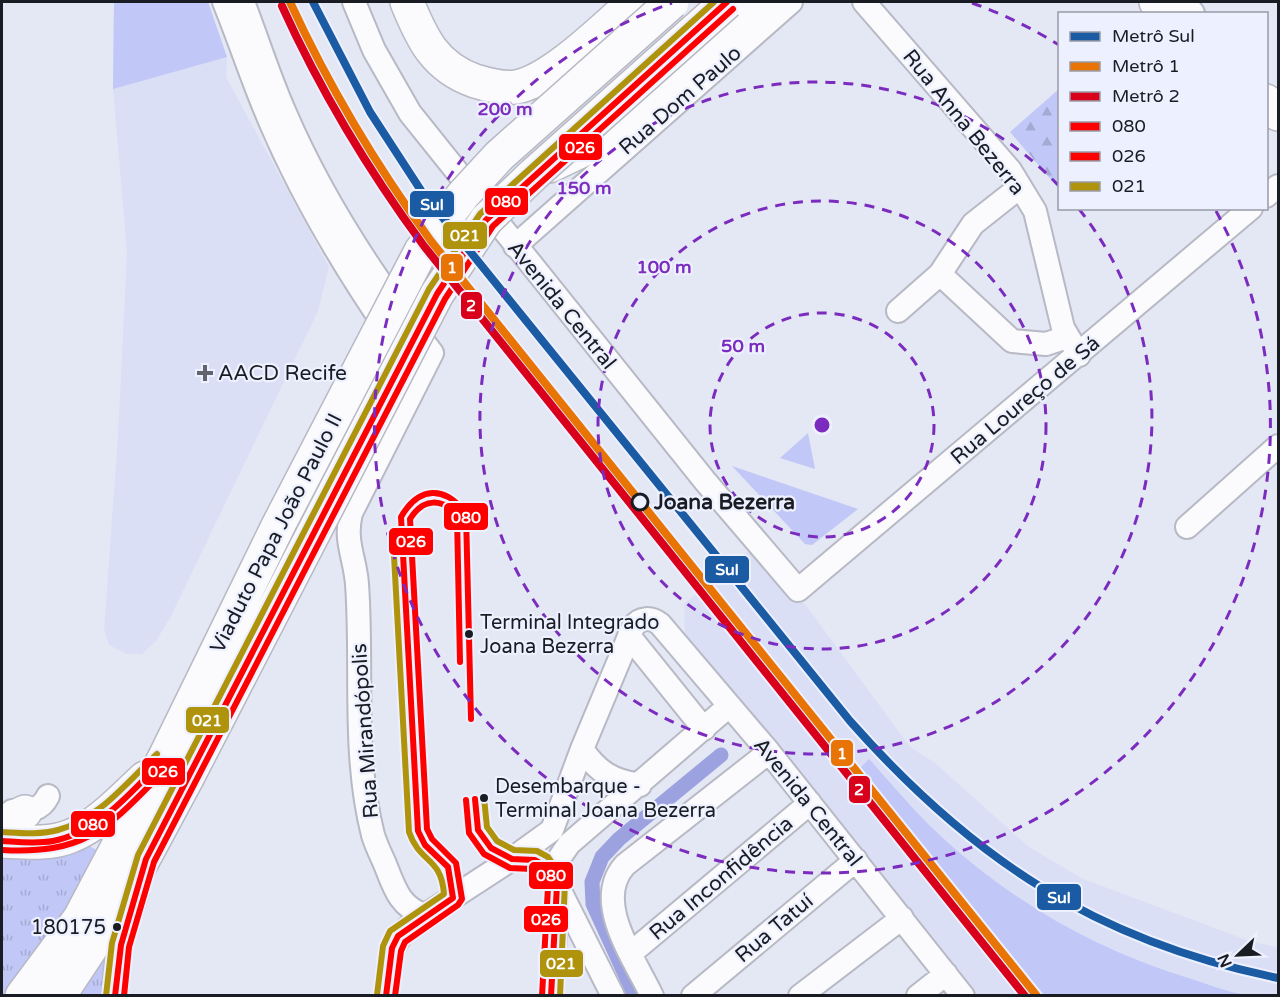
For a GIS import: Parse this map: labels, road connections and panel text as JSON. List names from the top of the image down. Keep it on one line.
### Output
{"streets":{"highway":["Viaduto Papa João Paulo II"],"street":["Rua Dom Paulo","Rua Anna Bezerra","Avenida Central","Rua Loureço de Sá","Rua Mirandópolis","Rua Inconfidência","Rua Tatuí"]},"crossings":[["Rua Dom Paulo","Avenida Central"],["Rua Anna Bezerra","Rua Loureço de Sá"],["Avenida Central","Rua Loureço de Sá"],["Avenida Central","Rua Inconfidência"],["Avenida Central","Rua Tatuí"]],"places":{"health":["AACD Recife"],"other":["Joana Bezerra","Terminal Integrado Joana Bezerra","Desembarque - Terminal Joana Bezerra","180175"]},"lines":["metro line Sul","metro line 1","transit line 080","transit line 021","metro line 2","transit line 026"],"legend":["Metrô Sul","Metrô 1","Metrô 2","080","026","021"],"north":"bottom left","rings":["200 m","150 m","100 m","50 m"]}
